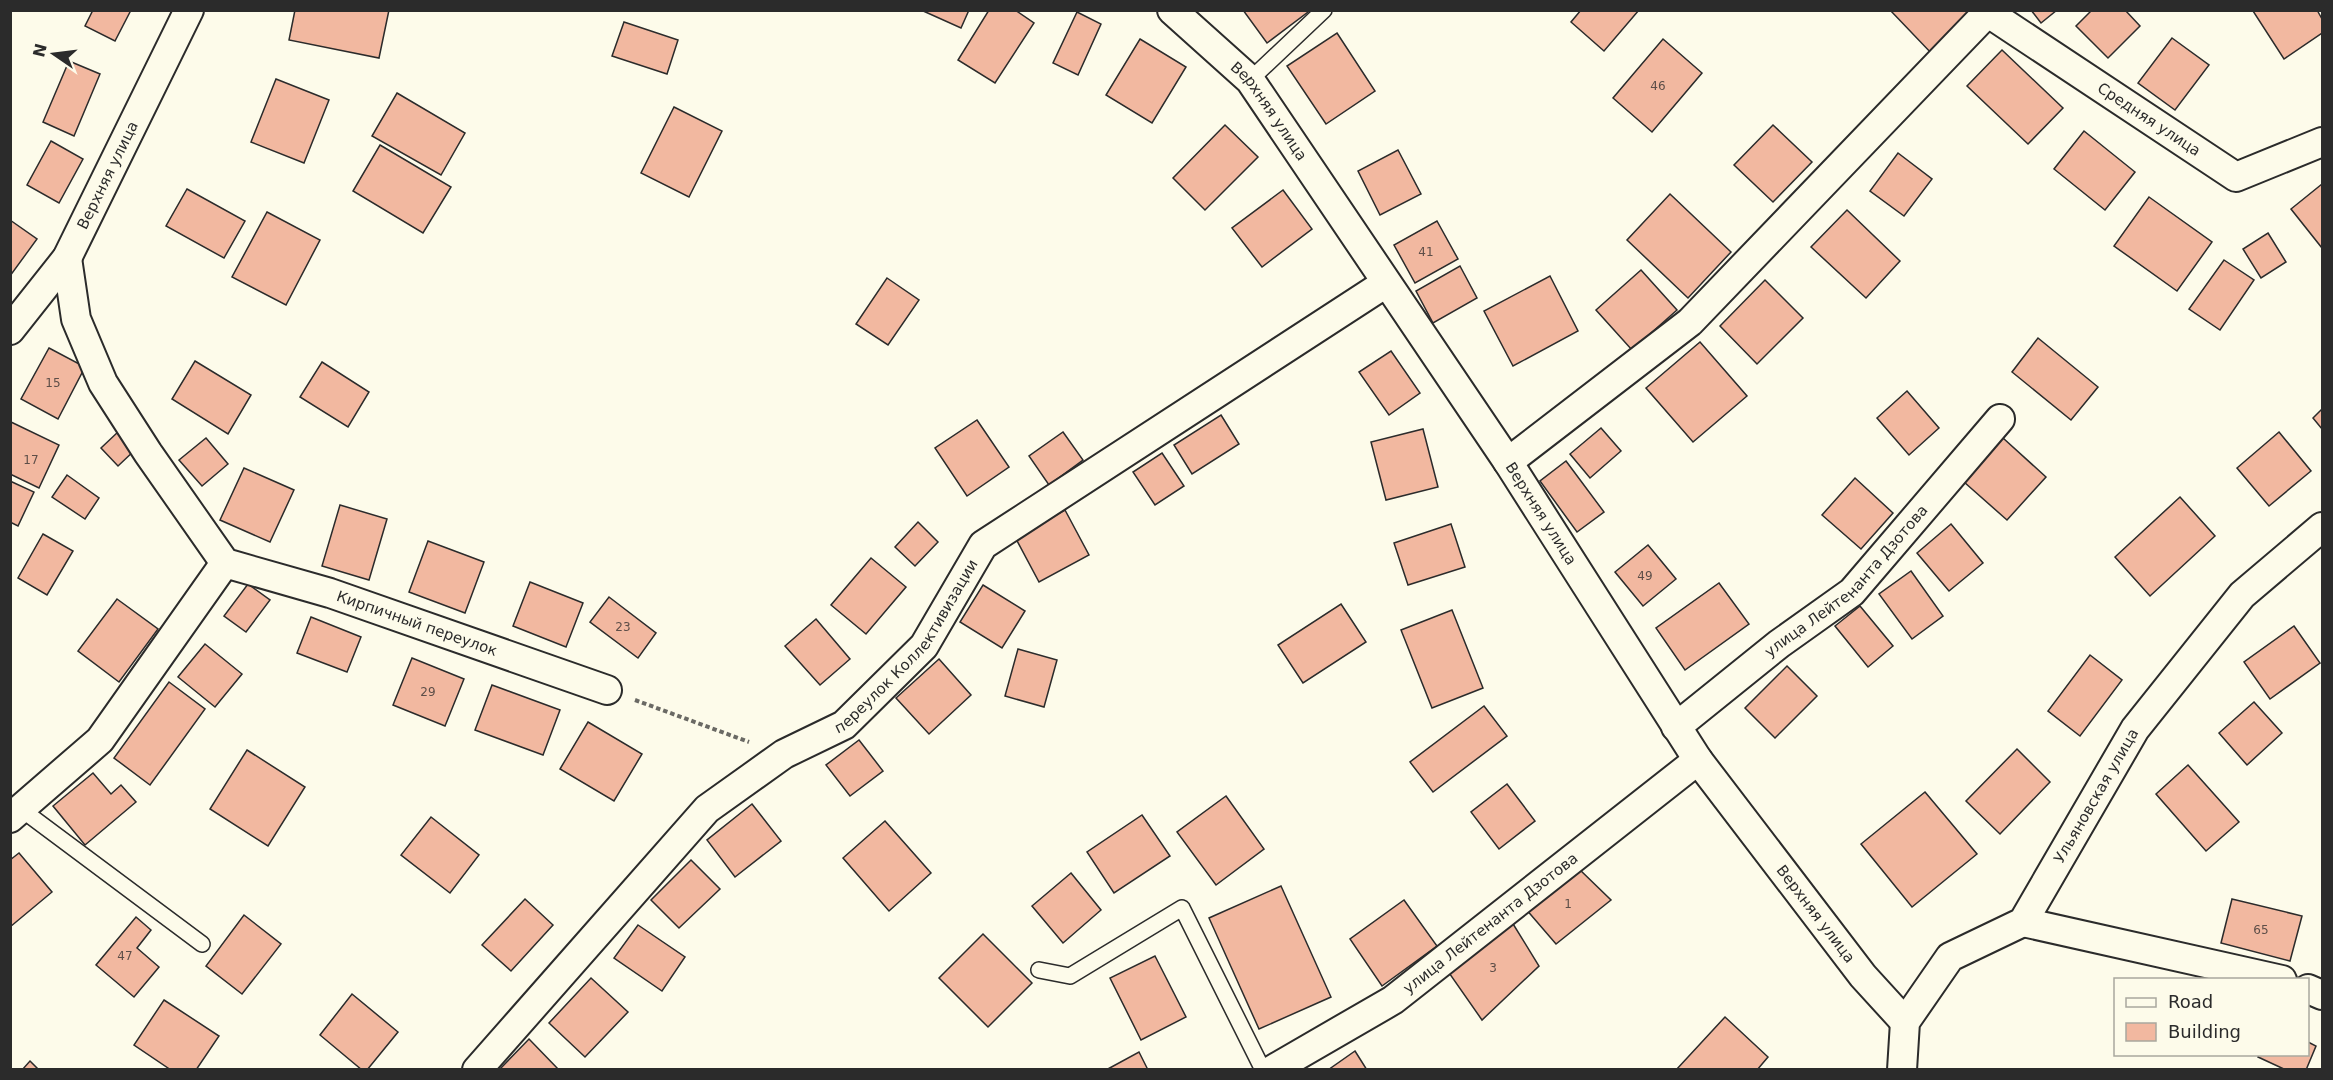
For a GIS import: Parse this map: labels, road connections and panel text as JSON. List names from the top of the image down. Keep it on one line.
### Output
{"streets":{"street":["Верхняя улица","Средняя улица","улица Лейтенанта Дзотова","Кирпичный переулок","переулок Коллективизации","Ульяновская улица"]},"crossings":[["Верхняя улица","улица Лейтенанта Дзотова"],["Верхняя улица","переулок Коллективизации"]],"house_numbers":["46","41","15","17","49","23","29","1","65","47","3"],"legend":["Road","Building"],"north":"left"}
